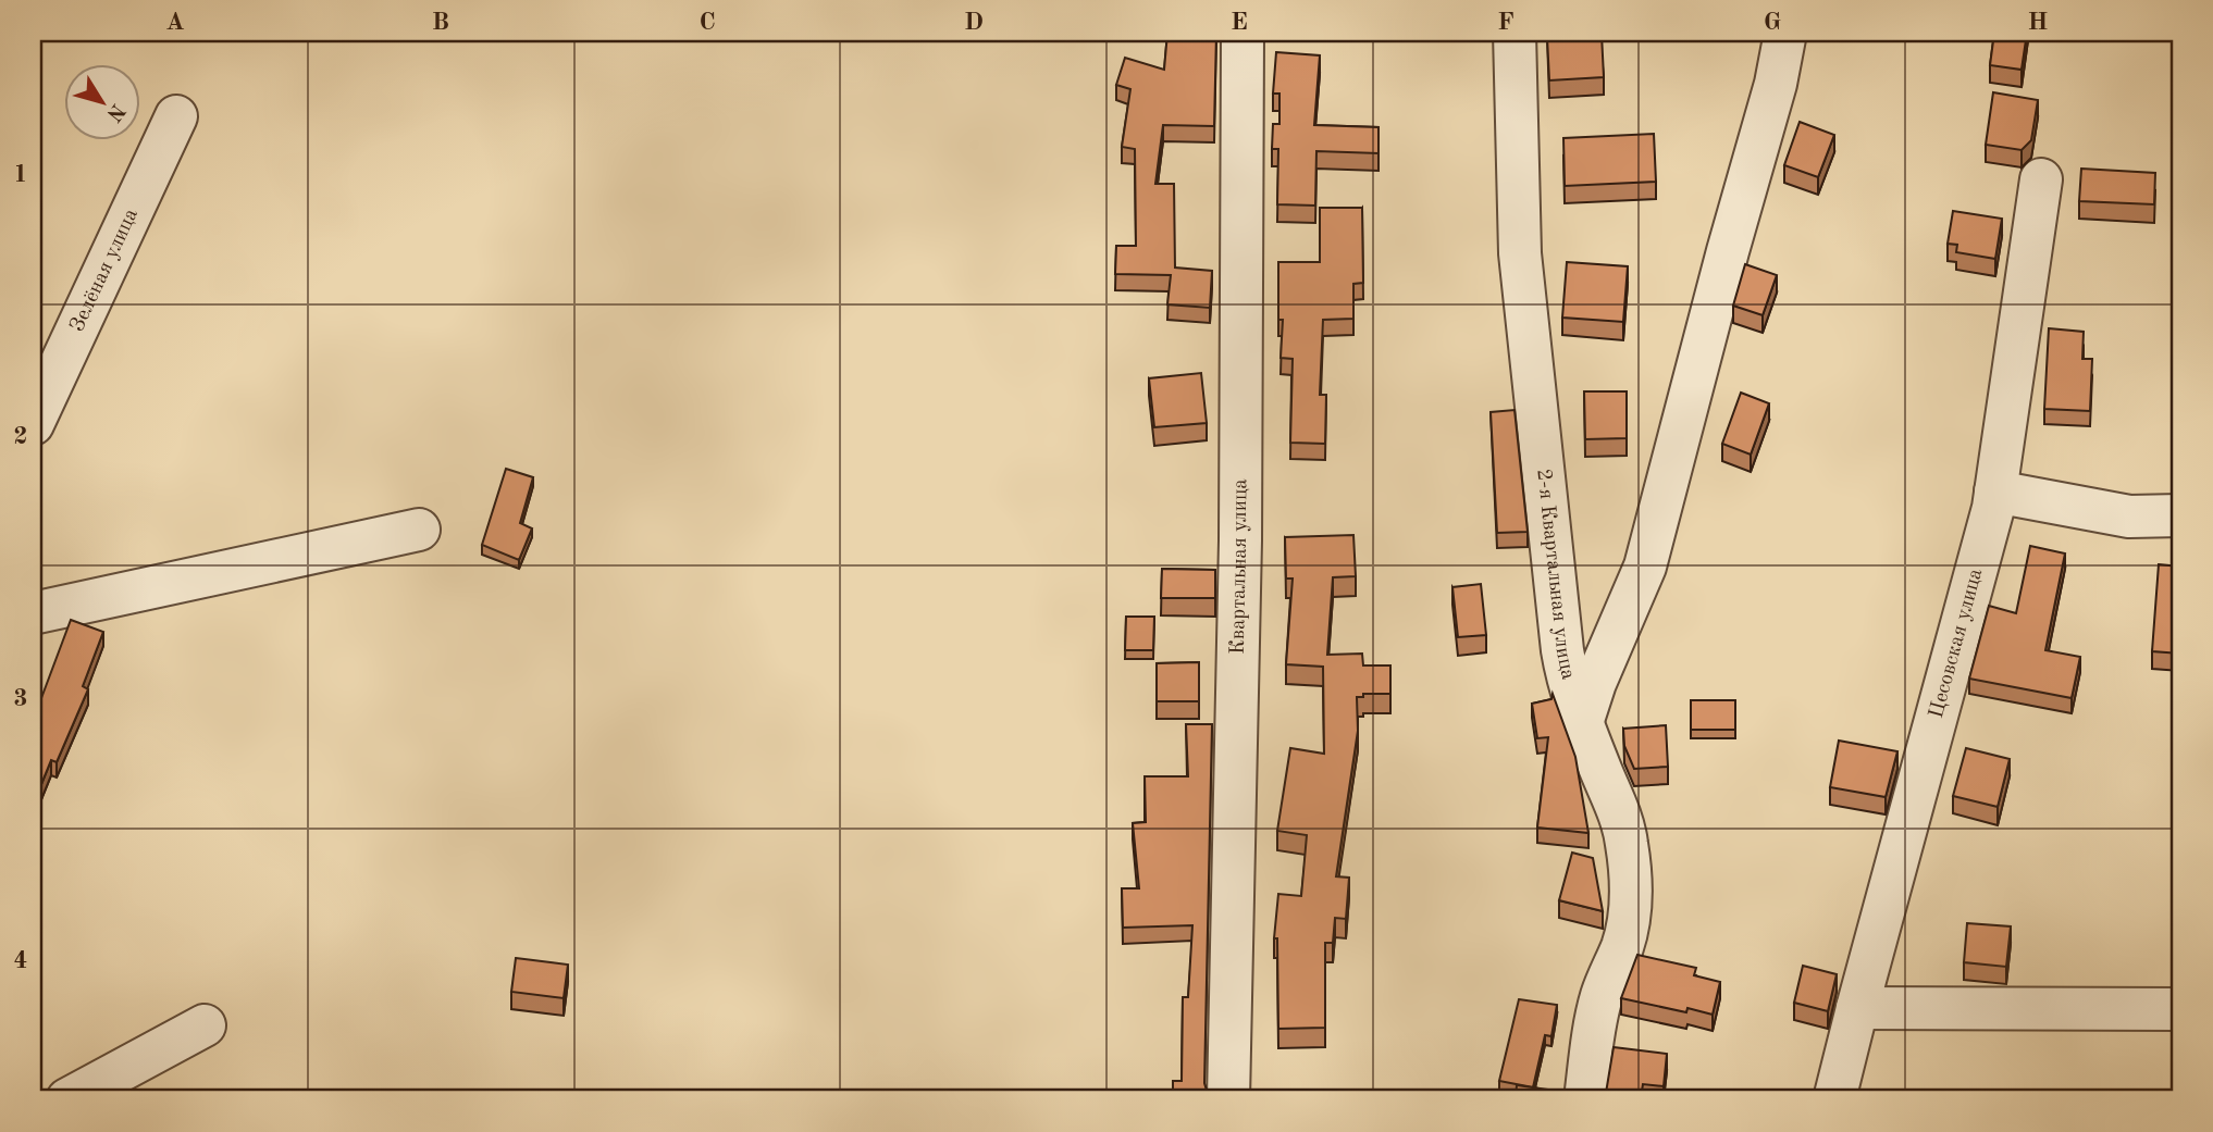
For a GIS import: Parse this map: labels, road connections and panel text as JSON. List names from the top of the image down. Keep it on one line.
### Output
{"streets":{"street":["Зелёная улица","Квартальная улица","2-я Квартальная улица","Цесовская улица"]},"north":"bottom right","grid":{"columns":["A","B","C","D","E","F","G","H"],"rows":["1","2","3","4"]}}
